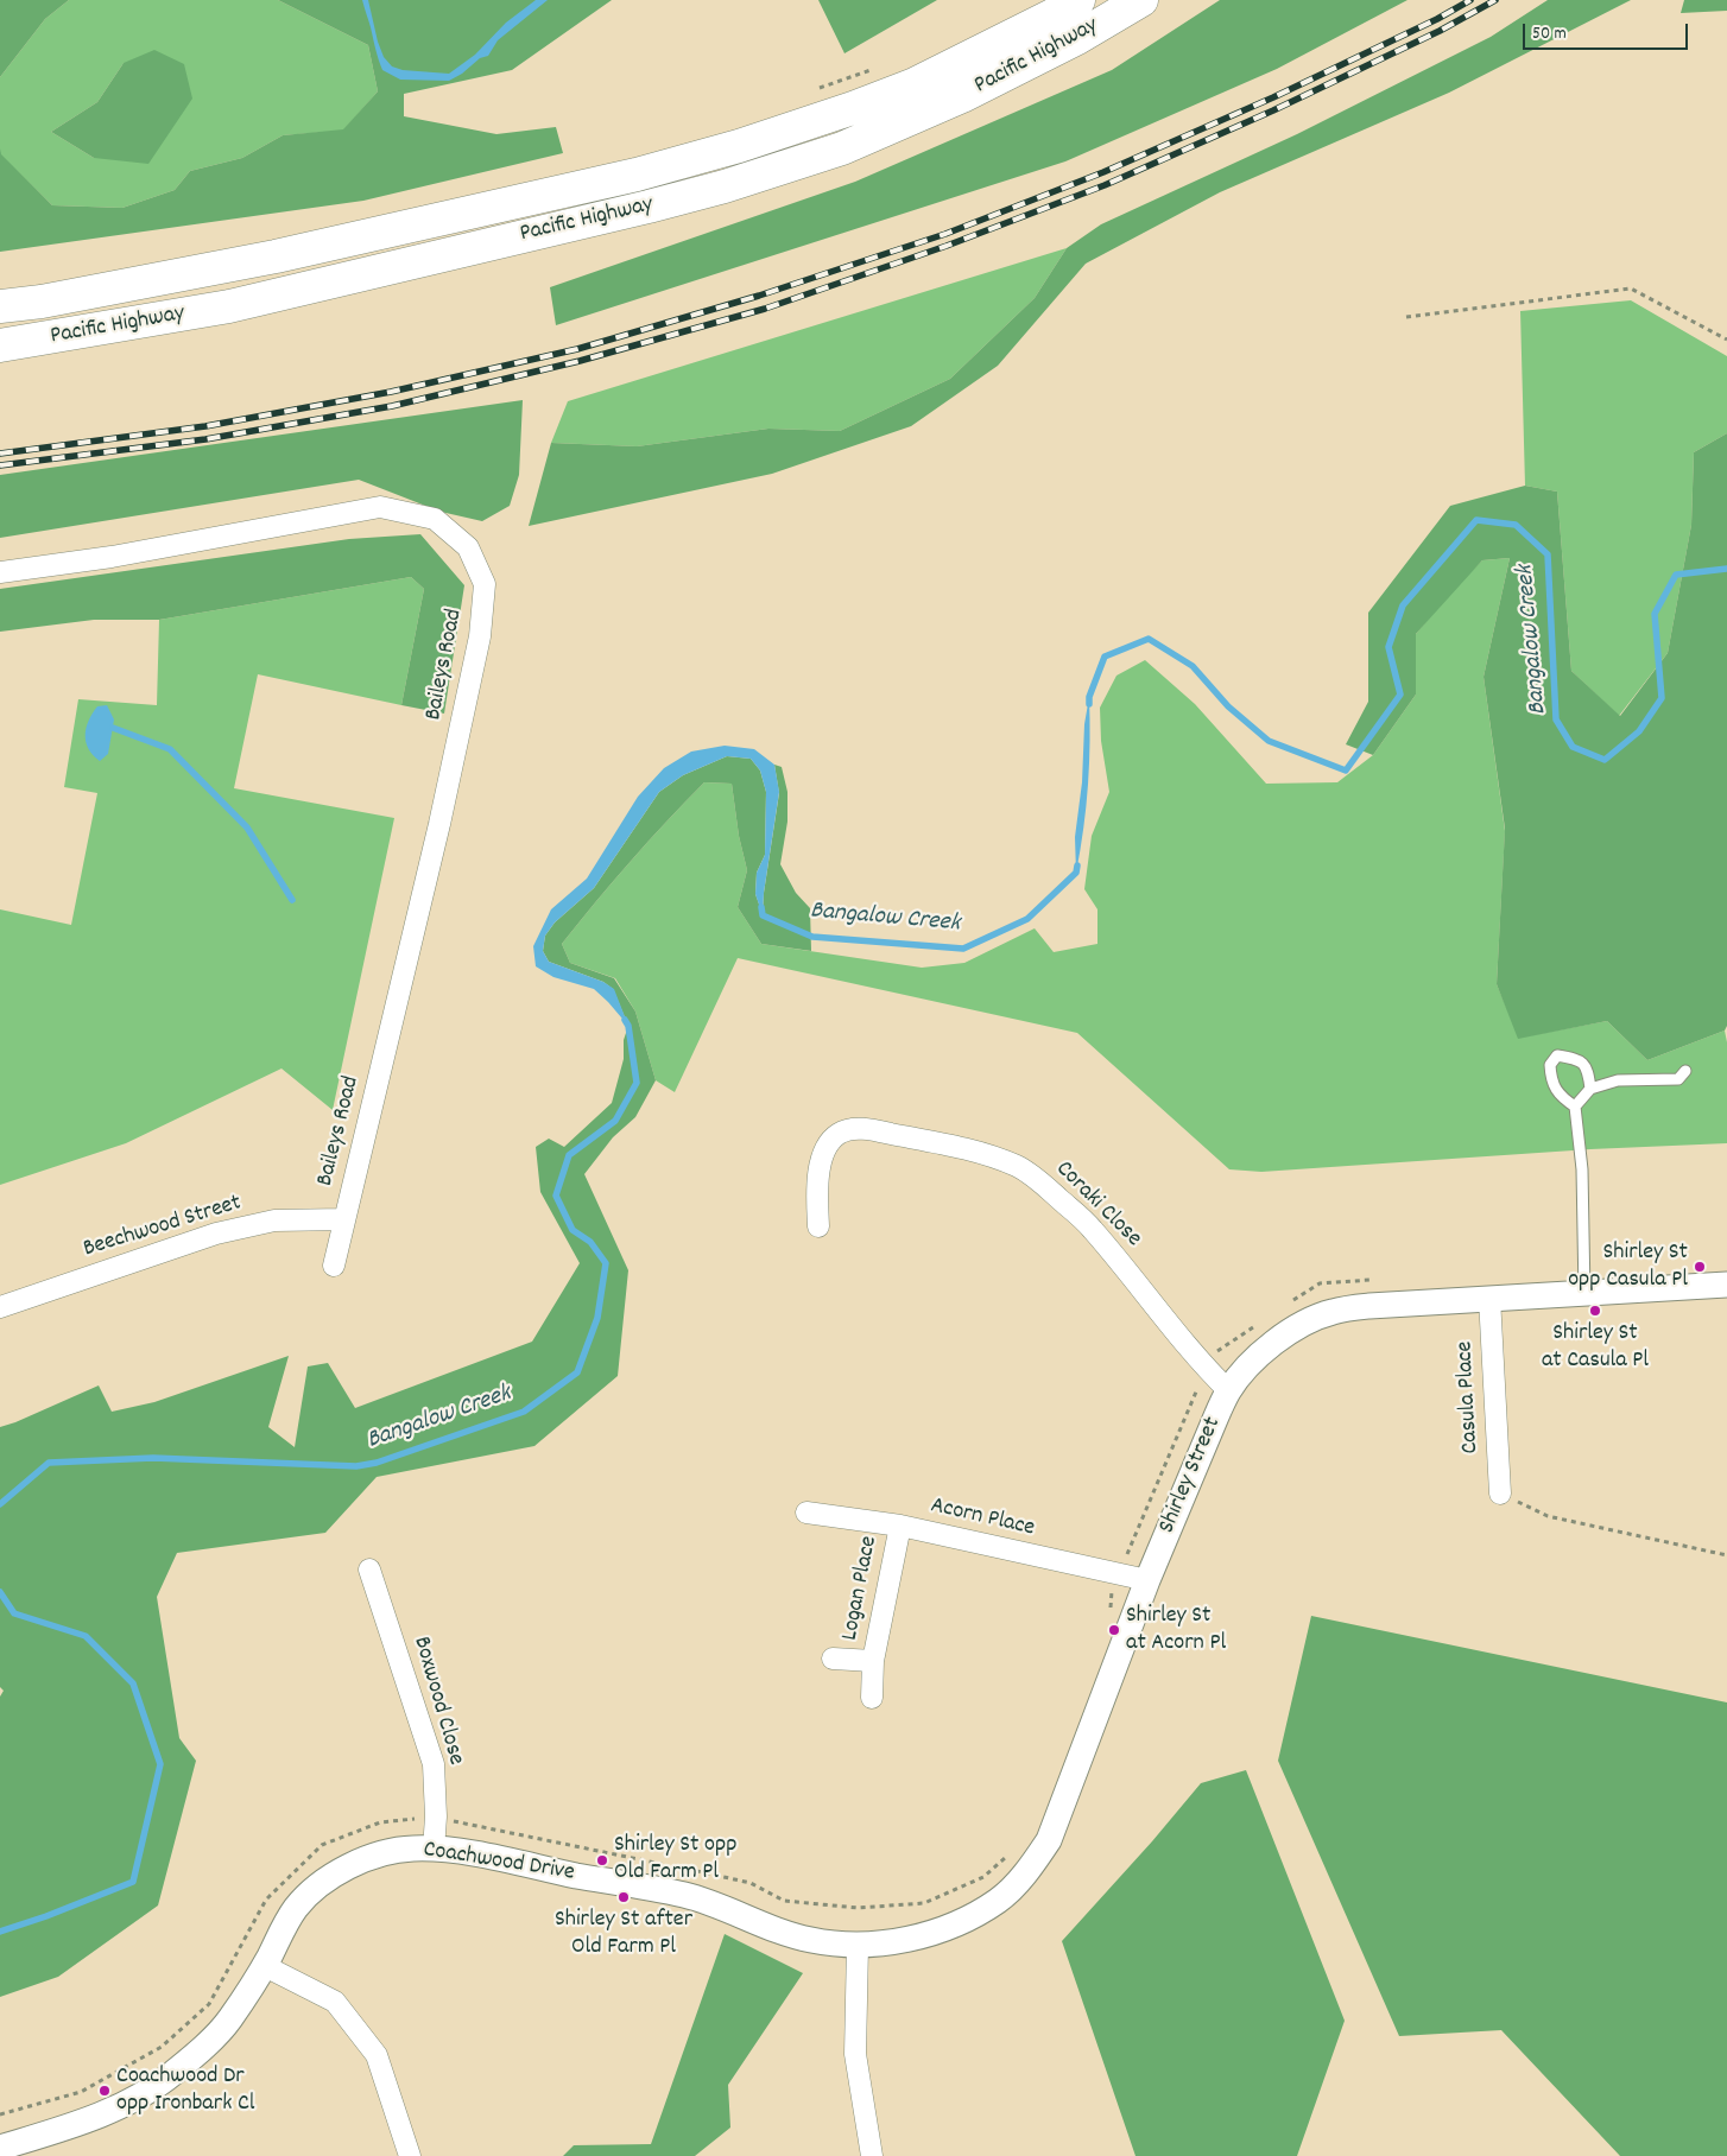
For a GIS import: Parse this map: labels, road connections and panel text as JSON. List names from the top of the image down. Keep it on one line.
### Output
{"streets":{"main road":["Pacific Highway"],"street":["Baileys Road","Coraki Close","Beechwood Street","Casula Place","Shirley Street","Acorn Place","Logan Place","Boxwood Close","Coachwood Drive"]},"crossings":[["Baileys Road","Beechwood Street"],["Coraki Close","Shirley Street"],["Casula Place","Shirley Street"],["Shirley Street","Acorn Place"],["Shirley Street","Coachwood Drive"],["Acorn Place","Logan Place"],["Boxwood Close","Coachwood Drive"]],"water":["Bangalow Creek"],"places":["Shirley St opp Casula Pl","Shirley St at Casula Pl","Shirley St at Acorn Pl","Shirley St opp Old Farm Pl","Shirley St after Old Farm Pl","Coachwood Dr opp Ironbark Cl"],"scale_bar":"50 m"}
